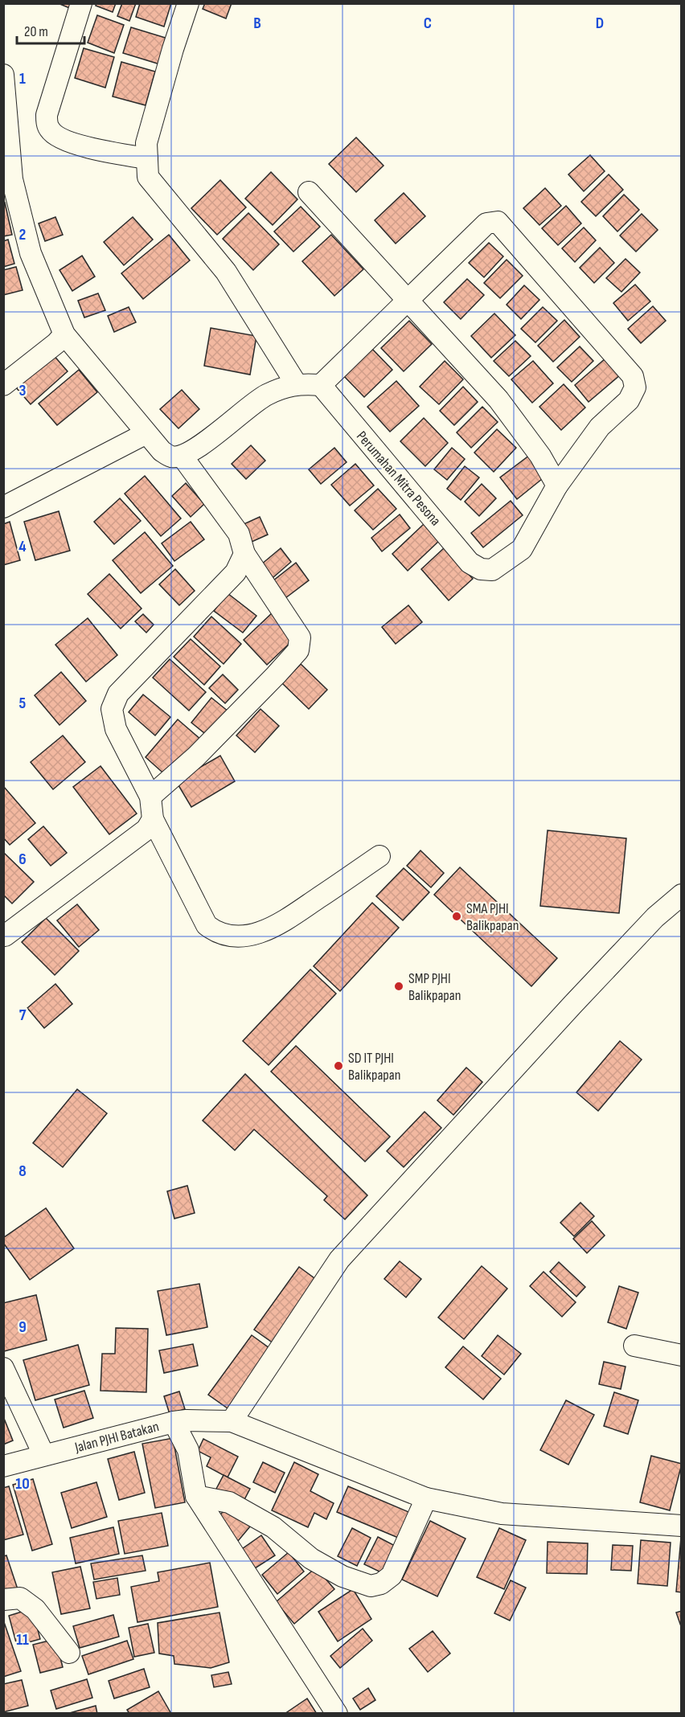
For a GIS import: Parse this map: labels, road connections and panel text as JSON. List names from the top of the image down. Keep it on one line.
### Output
{"streets":{"street":["Perumahan Mitra Pesona","Jalan PJHI Batakan"]},"places":["SMA PJHI Balikpapan","SMP PJHI Balikpapan","SD IT PJHI Balikpapan"],"scale_bar":"20 m","grid":{"columns":["B","C","D"],"rows":["1","2","3","4","5","6","7","8","9","10","11"]}}
